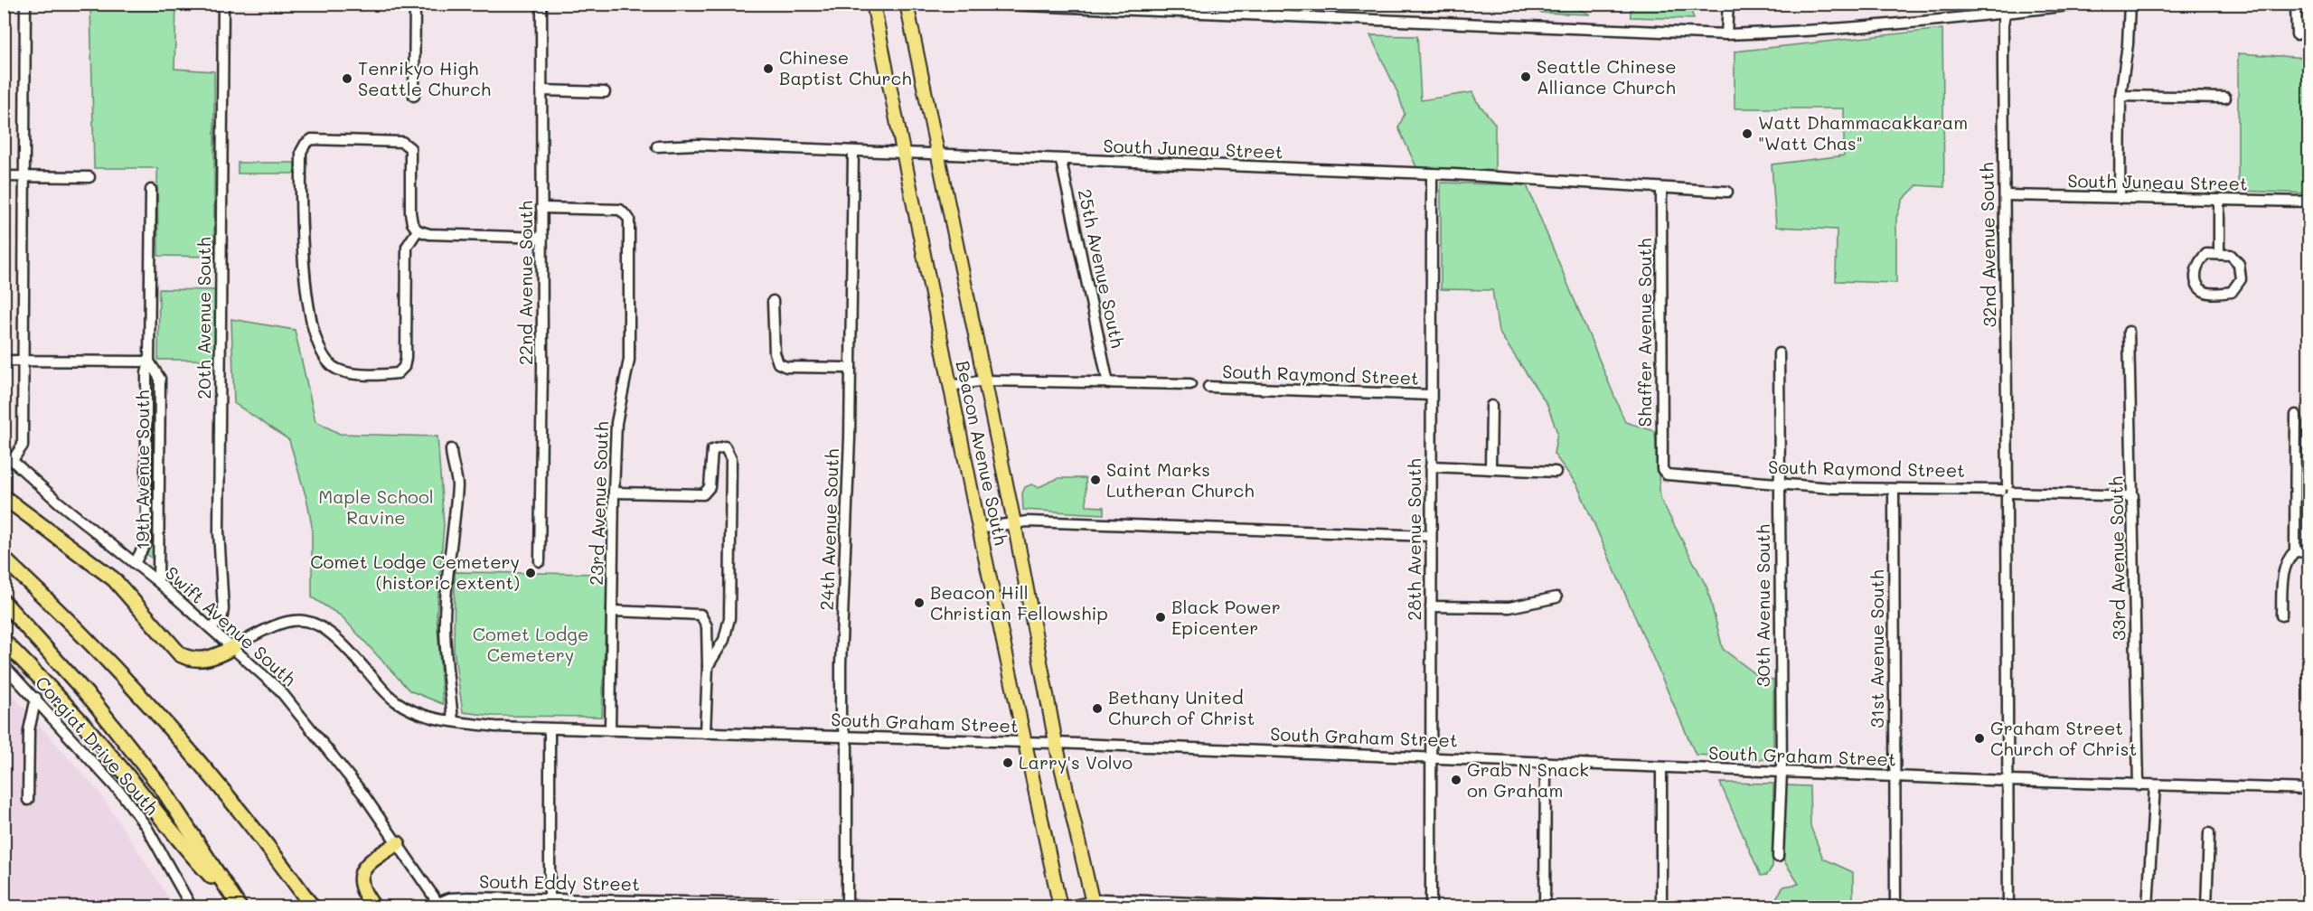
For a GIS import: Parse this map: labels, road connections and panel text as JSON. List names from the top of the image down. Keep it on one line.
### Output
{"streets":{"main road":["Beacon Avenue South"],"street":["South Juneau Street","32nd Avenue South","25th Avenue South","22nd Avenue South","20th Avenue South","Shaffer Avenue South","South Raymond Street","19th Avenue South","23rd Avenue South","24th Avenue South","28th Avenue South","33rd Avenue South","30th Avenue South","Swift Avenue South","31st Avenue South","South Graham Street","Corgiat Drive South","South Eddy Street"]},"crossings":[["South Juneau Street","32nd Avenue South"],["South Juneau Street","25th Avenue South"],["South Juneau Street","Shaffer Avenue South"],["South Juneau Street","Beacon Avenue South"],["South Juneau Street","24th Avenue South"],["South Juneau Street","28th Avenue South"],["32nd Avenue South","South Raymond Street"],["32nd Avenue South","South Graham Street"],["22nd Avenue South","23rd Avenue South"],["20th Avenue South","Swift Avenue South"],["Shaffer Avenue South","South Raymond Street"],["South Raymond Street","28th Avenue South"],["South Raymond Street","33rd Avenue South"],["South Raymond Street","30th Avenue South"],["South Raymond Street","31st Avenue South"],["Beacon Avenue South","South Graham Street"],["19th Avenue South","Swift Avenue South"],["23rd Avenue South","South Graham Street"],["24th Avenue South","South Graham Street"],["24th Avenue South","South Eddy Street"],["28th Avenue South","South Graham Street"],["33rd Avenue South","South Graham Street"],["30th Avenue South","South Graham Street"],["Swift Avenue South","South Graham Street"],["Swift Avenue South","South Eddy Street"],["31st Avenue South","South Graham Street"]],"parks":["Maple School Ravine","Comet Lodge Cemetery"],"places":["Chinese Baptist Church","Seattle Chinese Alliance Church","Tenrikyo High Seattle Church","Watt Dhammacakkaram \"Watt Chas\"","Saint Marks Lutheran Church","Comet Lodge Cemetery (historic extent)","Beacon Hill Christian Fellowship","Black Power Epicenter","Bethany United Church of Christ","Graham Street Church of Christ","Larry's Volvo","Grab N Snack on Graham"]}
